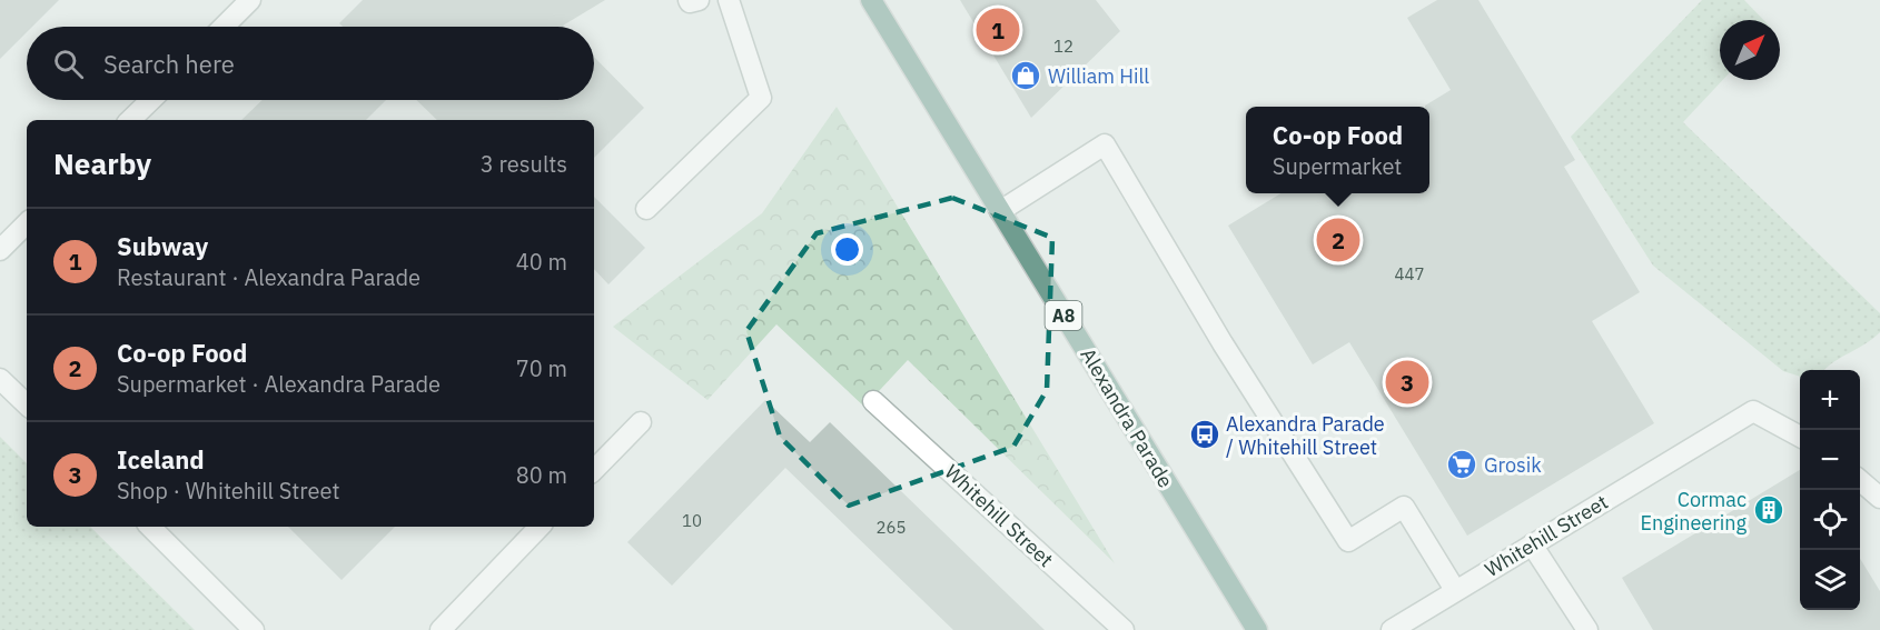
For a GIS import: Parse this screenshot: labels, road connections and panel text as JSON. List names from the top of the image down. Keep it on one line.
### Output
{"streets":{"main road":["A8","Alexandra Parade"],"street":["Whitehill Street"]},"places":{"shop":["William Hill"],"bus stop":["Alexandra Parade / Whitehill Street"],"supermarket":["Grosik"],"building":["Cormac Engineering"]},"house_numbers":["12","447","10","265"],"north":"top right","page":{"pins":["1","2","3"],"search":"Search here","popup":["Co-op Food","Supermarket"],"heading":["Nearby","3 results"],"list":[{"mark":"1","name":"Subway","note":"Restaurant · Alexandra Parade","value":"40 m"},{"mark":"2","name":"Co-op Food","note":"Supermarket · Alexandra Parade","value":"70 m"},{"mark":"3","name":"Iceland","note":"Shop · Whitehill Street","value":"80 m"}],"map_buttons":["+","−"]}}
